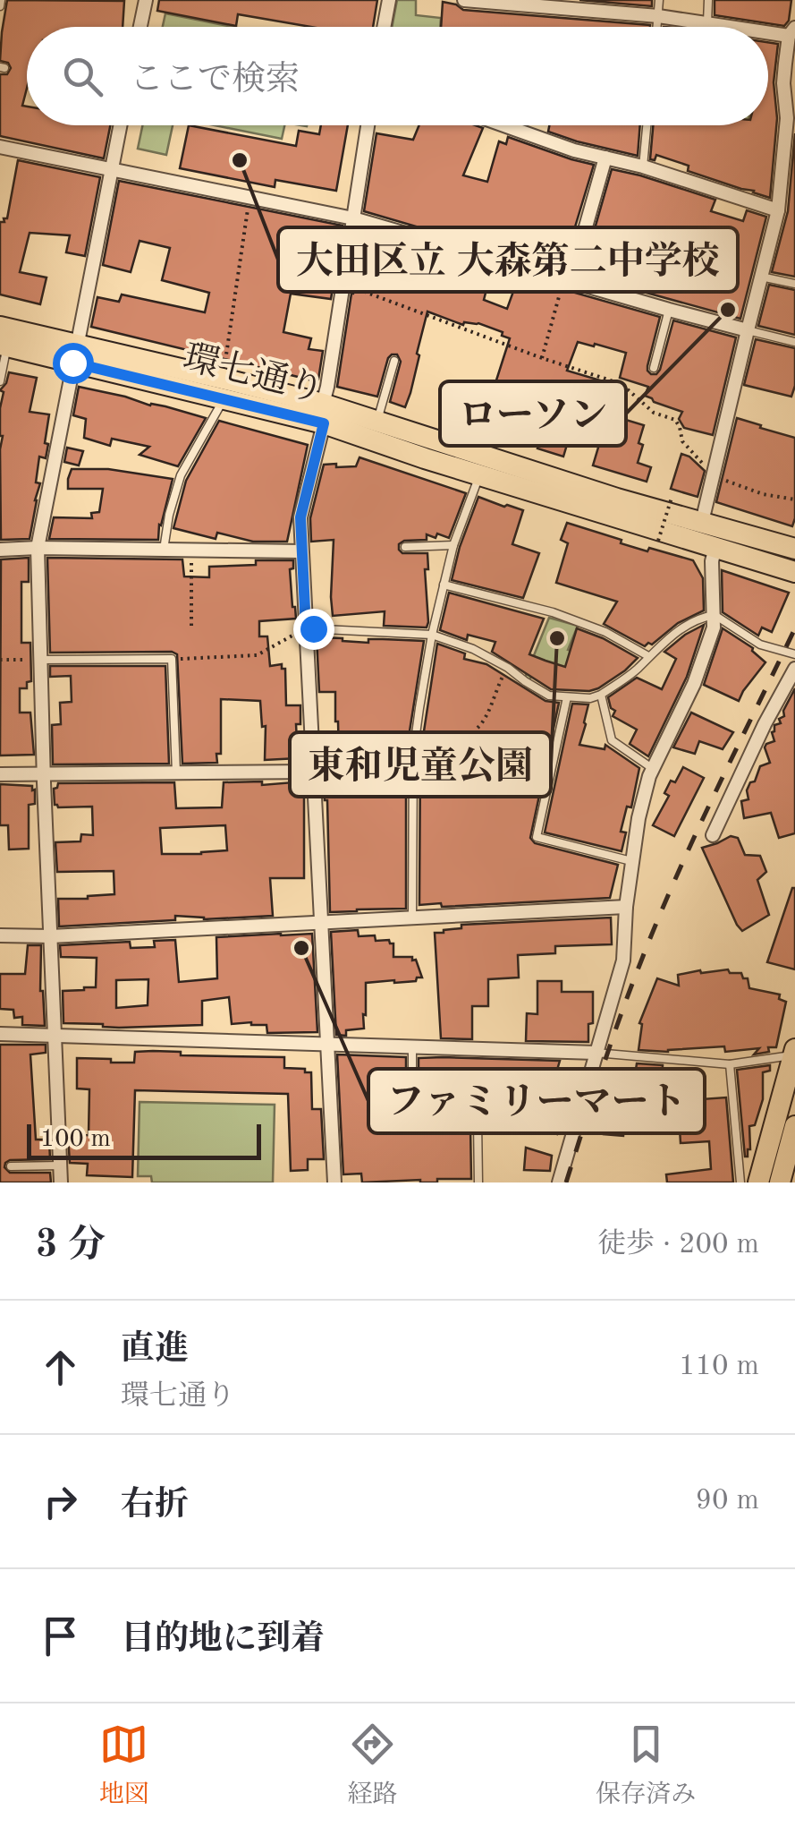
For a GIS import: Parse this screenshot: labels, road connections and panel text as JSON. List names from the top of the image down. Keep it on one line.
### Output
{"streets":{"main road":["環七通り"]},"places":["大田区立 大森第二中学校","ローソン","東和児童公園","ファミリーマート"],"scale_bar":"100 m","page":{"search":"ここで検索","scale":"100 m","heading":["3 分","徒歩 · 200 m"],"list":[["直進","環七通り","110 m"],["右折","90 m"],"目的地に到着"],"nav":["地図","経路","保存済み"]}}
